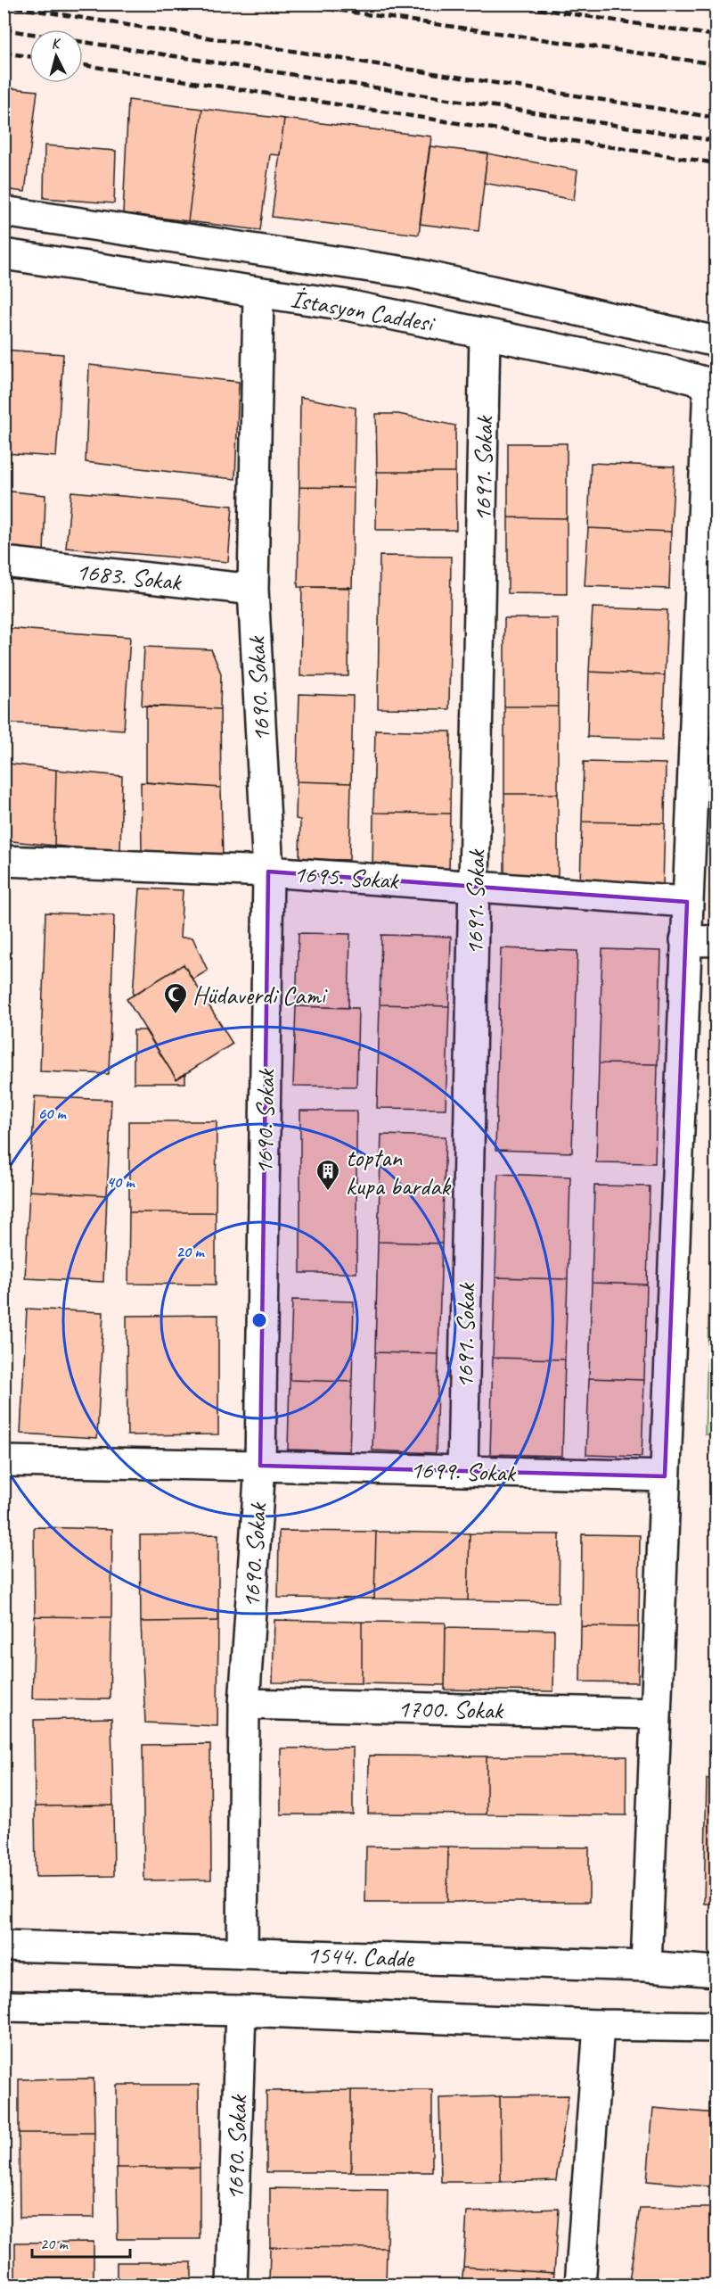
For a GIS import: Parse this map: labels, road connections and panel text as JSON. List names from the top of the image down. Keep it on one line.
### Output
{"streets":{"street":["İstasyon Caddesi","1691. Sokak","1683. Sokak","1690. Sokak","1695. Sokak","1699. Sokak","1700. Sokak","1544. Cadde"]},"crossings":[["İstasyon Caddesi","1691. Sokak"],["İstasyon Caddesi","1690. Sokak"],["1691. Sokak","1695. Sokak"],["1691. Sokak","1699. Sokak"],["1683. Sokak","1690. Sokak"],["1690. Sokak","1695. Sokak"],["1690. Sokak","1699. Sokak"],["1690. Sokak","1700. Sokak"],["1690. Sokak","1544. Cadde"]],"places":{"mosque":["Hüdaverdi Cami"],"building":["toptan kupa bardak"]},"scale_bar":"20 m","north":"top","rings":["60 m","40 m","20 m"]}
